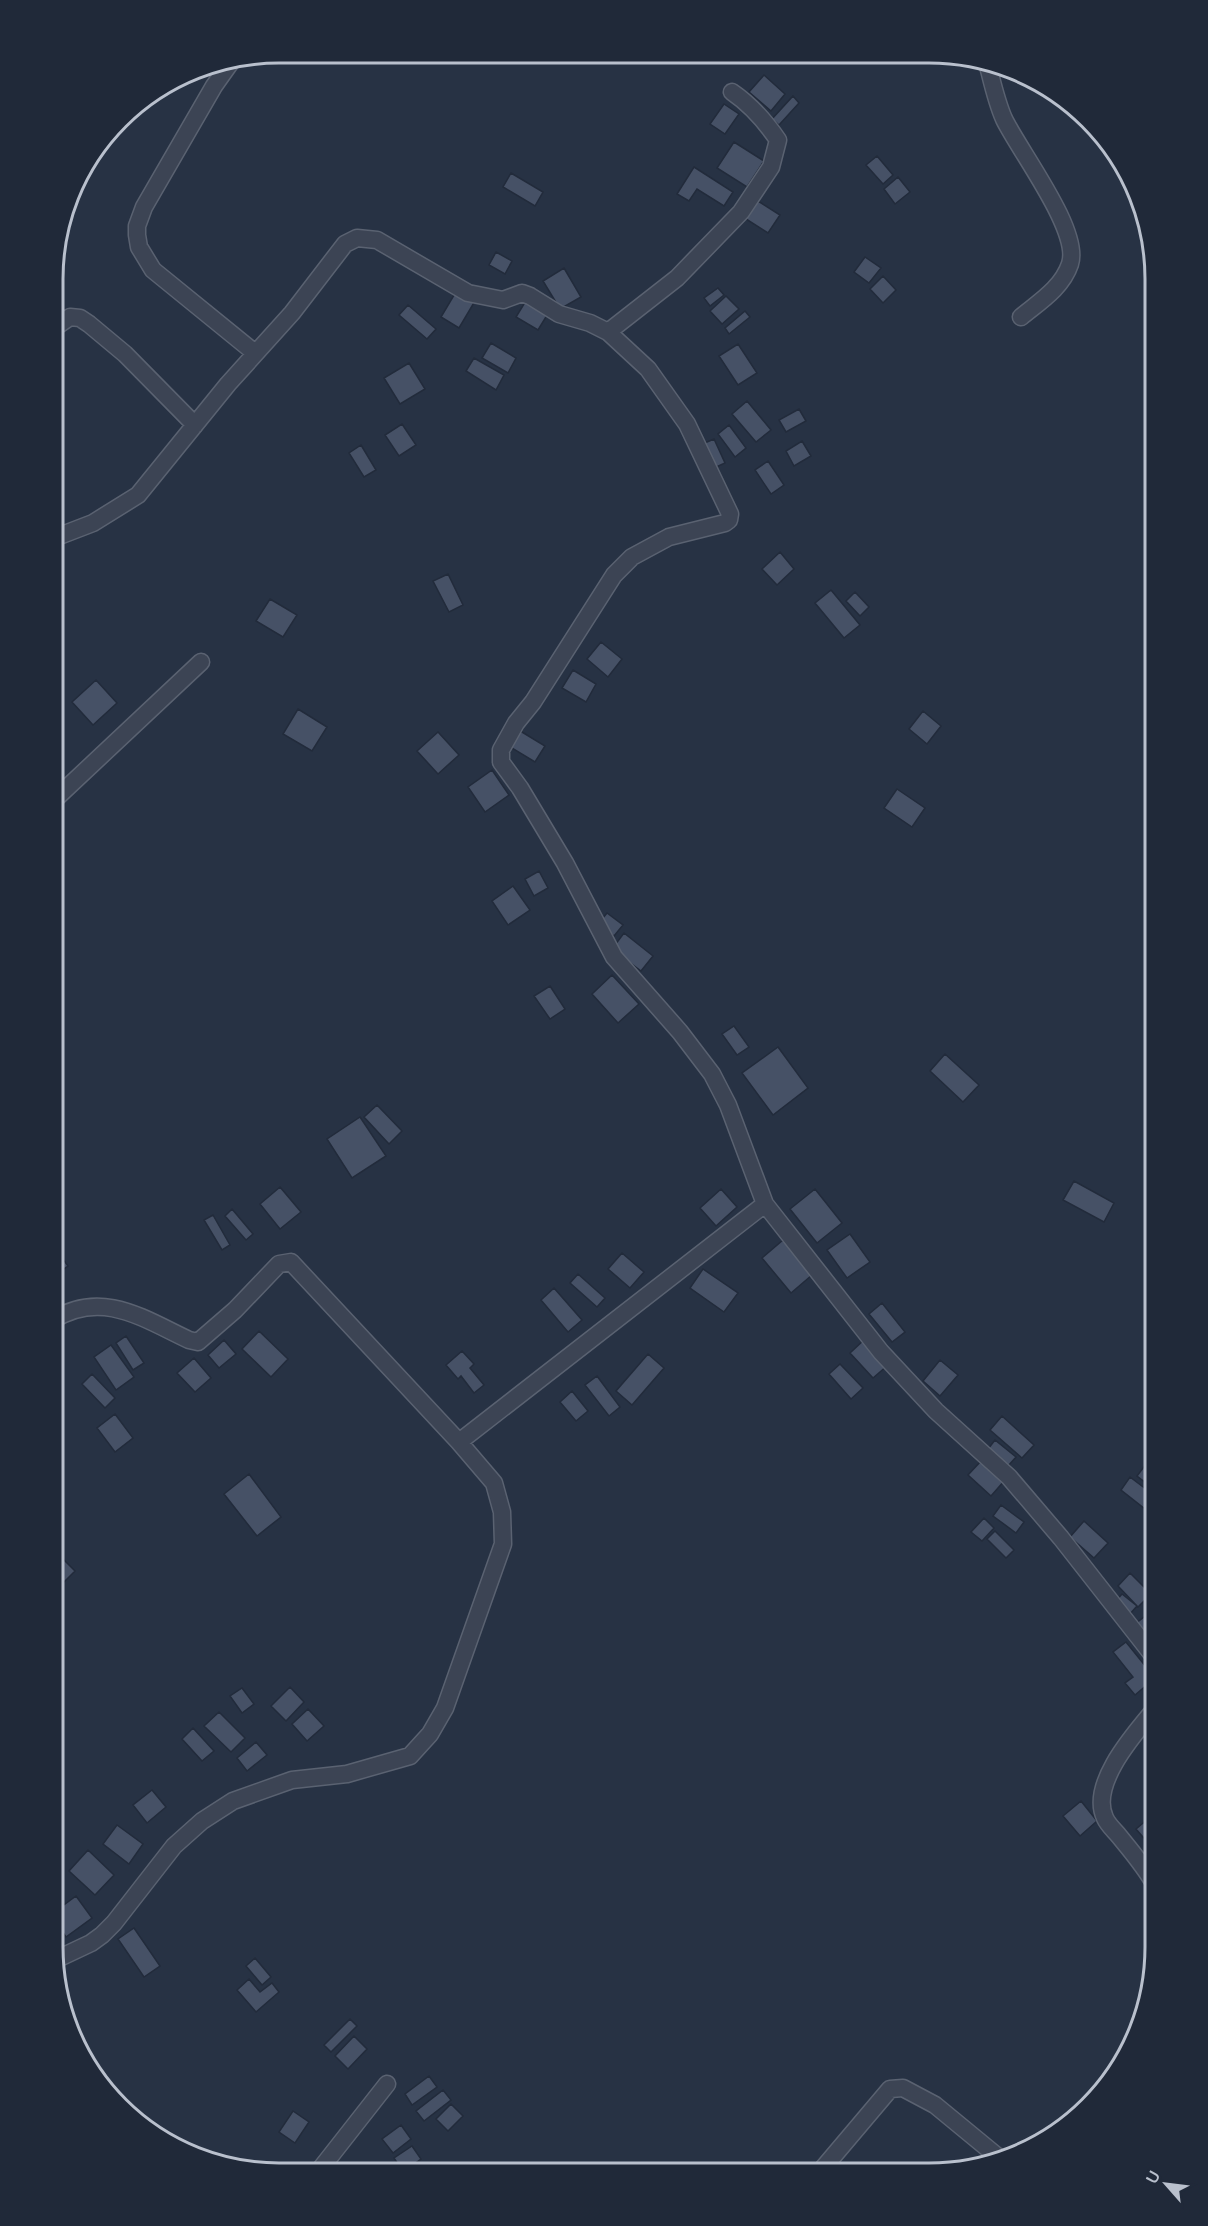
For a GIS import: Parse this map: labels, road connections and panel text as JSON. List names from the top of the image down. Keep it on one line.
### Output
{"north":"top left"}
